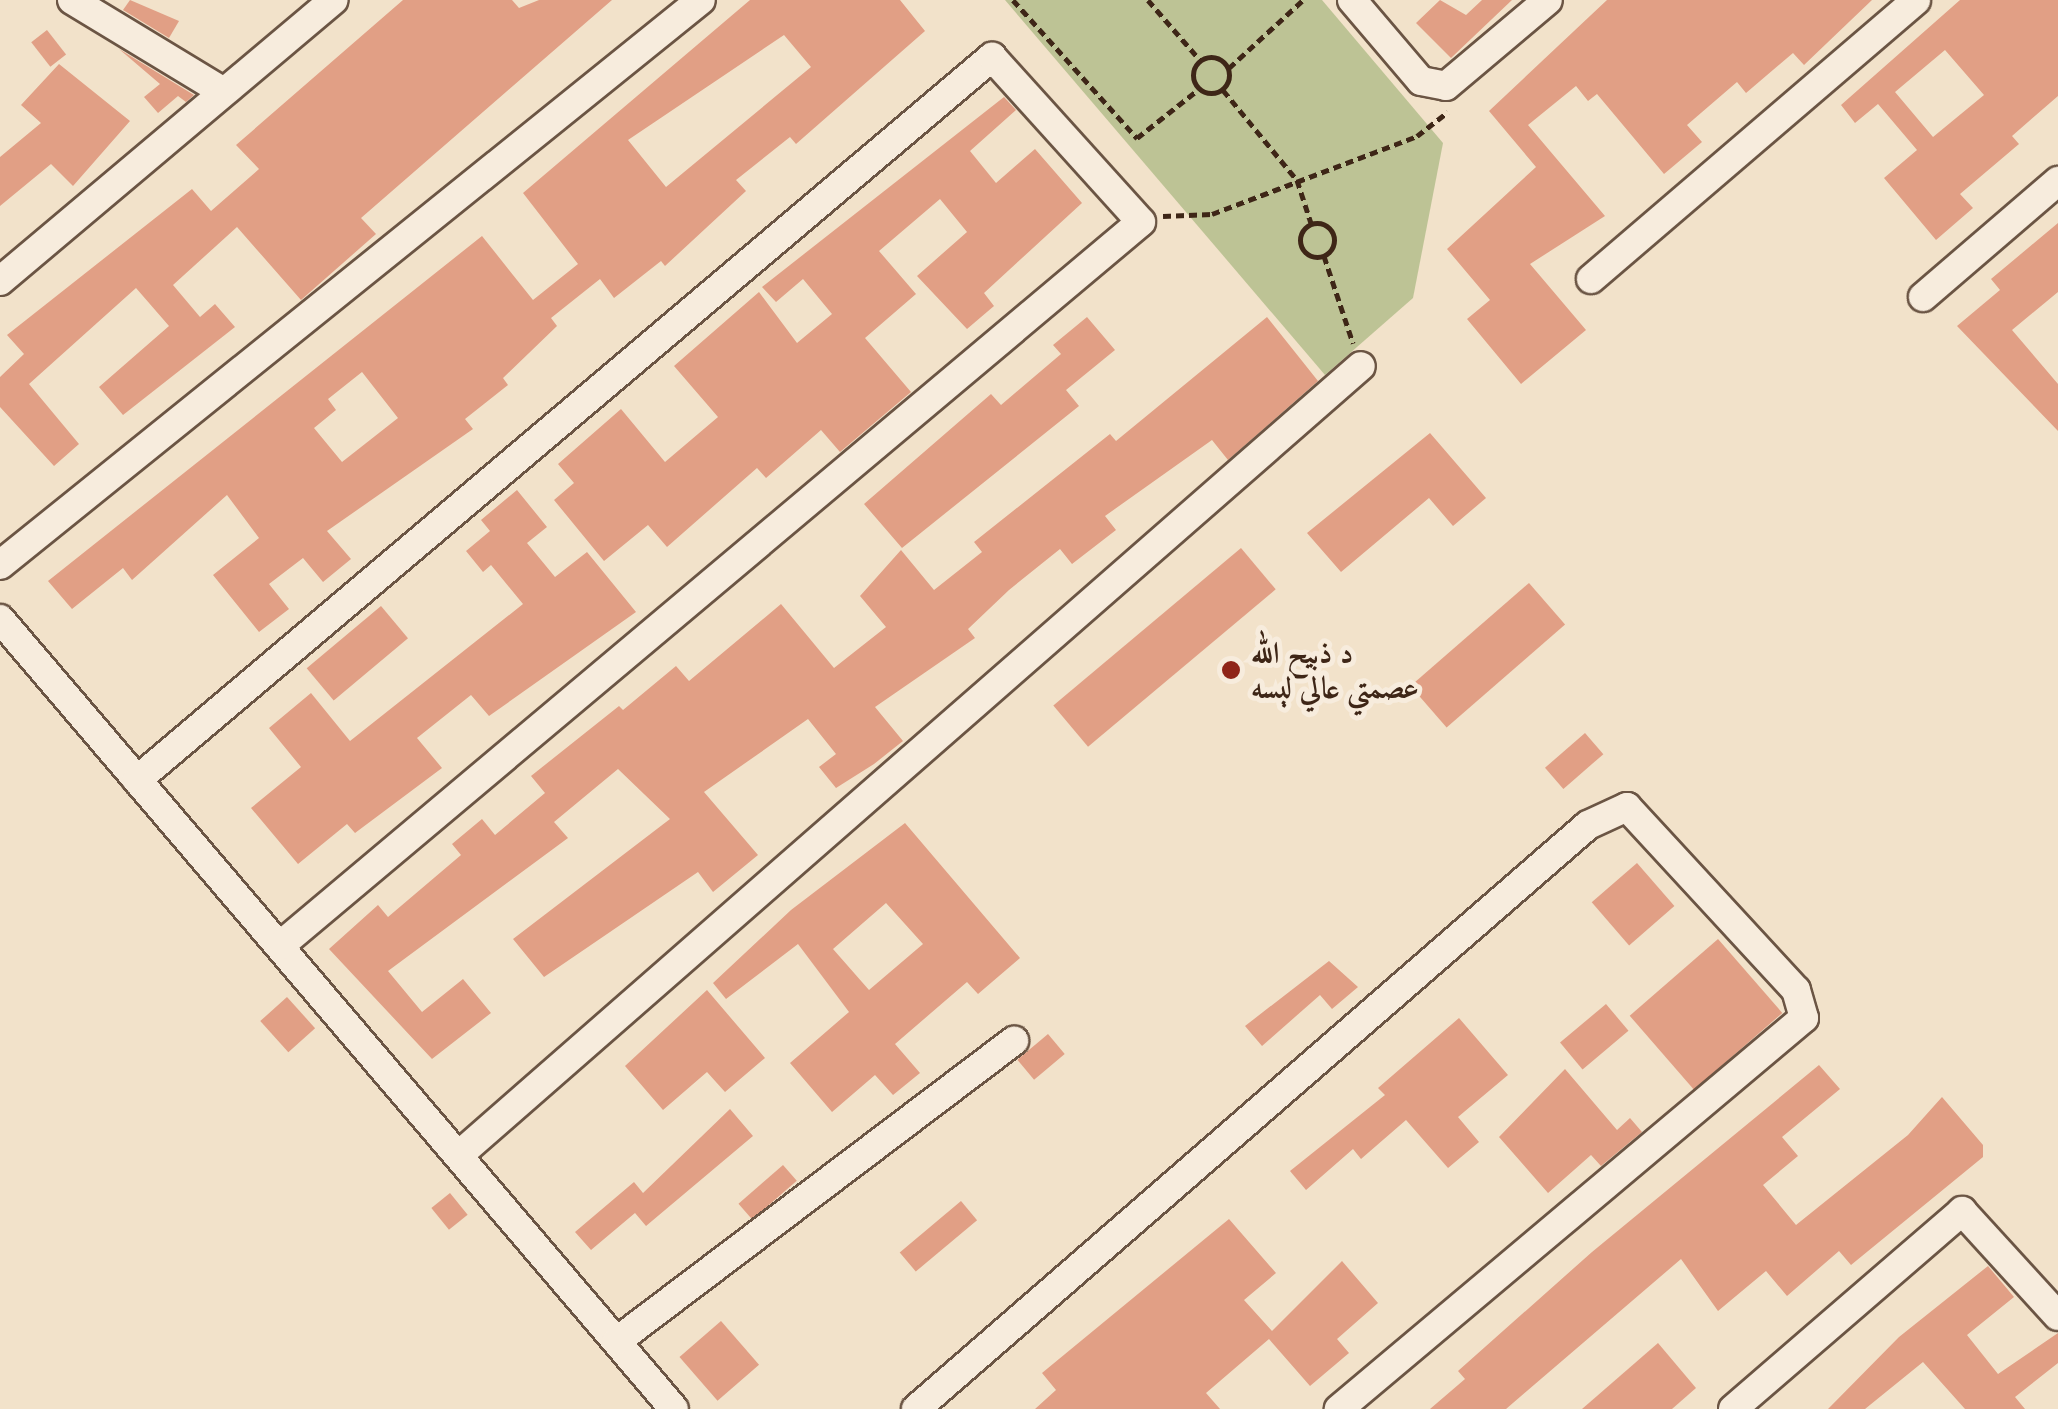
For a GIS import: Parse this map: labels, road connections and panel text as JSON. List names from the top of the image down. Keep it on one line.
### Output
{"places":["د ذبیح الله عصمتي عالي لېسه"]}
